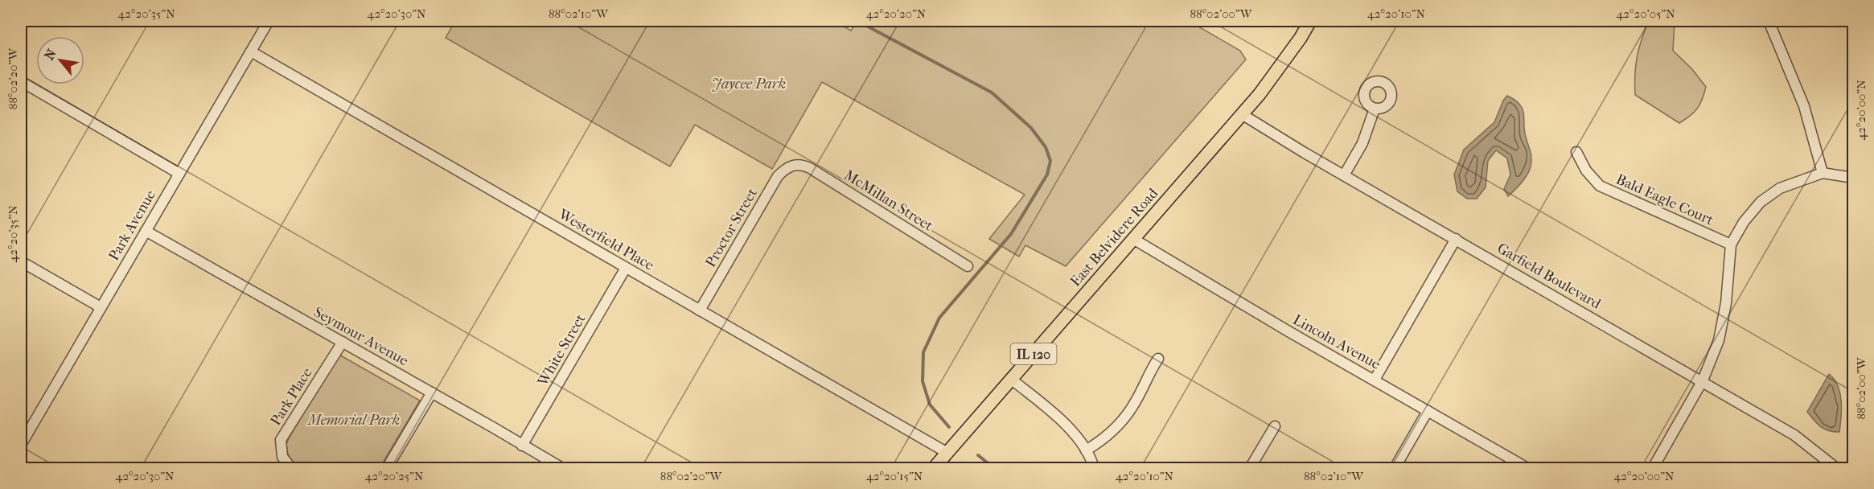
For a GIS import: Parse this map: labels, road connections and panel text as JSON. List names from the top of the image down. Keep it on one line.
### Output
{"streets":{"main road":["East Belvidere Road","IL 120"],"street":["Bald Eagle Court","McMillan Street","Park Avenue","Proctor Street","Westerfield Place","Garfield Boulevard","Seymour Avenue","Lincoln Avenue","White Street","Park Place"]},"crossings":[["McMillan Street","Proctor Street"],["Park Avenue","Westerfield Place"],["Park Avenue","Seymour Avenue"],["Proctor Street","Westerfield Place"],["East Belvidere Road","Westerfield Place"],["East Belvidere Road","Garfield Boulevard"],["East Belvidere Road","Lincoln Avenue"],["Westerfield Place","White Street"],["Seymour Avenue","White Street"],["Seymour Avenue","Park Place"]],"parks":["Jaycee Park","Memorial Park"],"north":"top left","coordinates":["42°20'35\"N","42°20'30\"N","88°02'10\"W","42°20'20\"N","88°02'00\"W","42°20'10\"N","42°20'05\"N","88°02'20\"W","42°20'00\"N","42°20'25\"N","42°20'15\"N"]}
